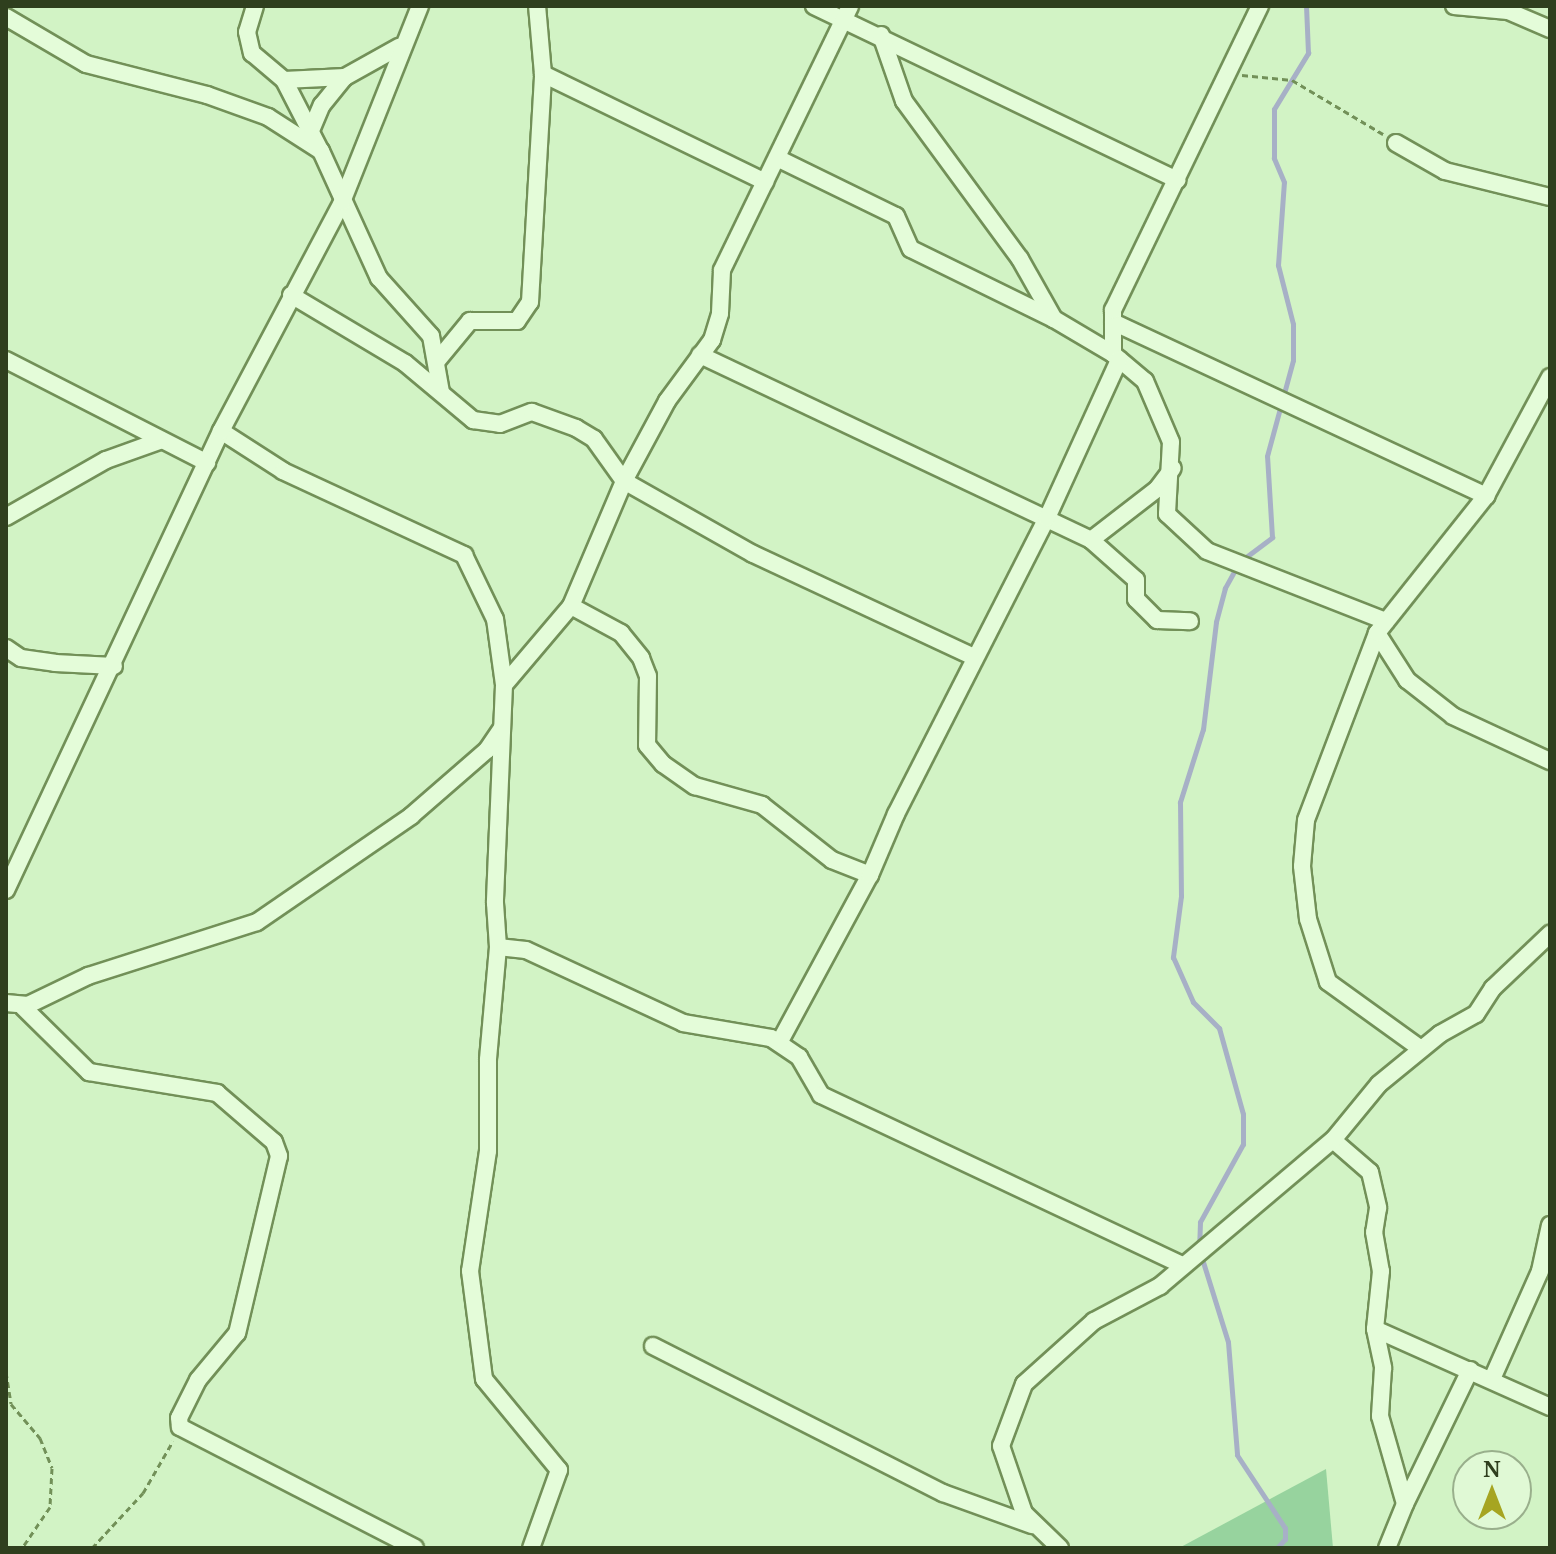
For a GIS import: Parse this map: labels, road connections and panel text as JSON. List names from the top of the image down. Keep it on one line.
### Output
{"north":"top"}
